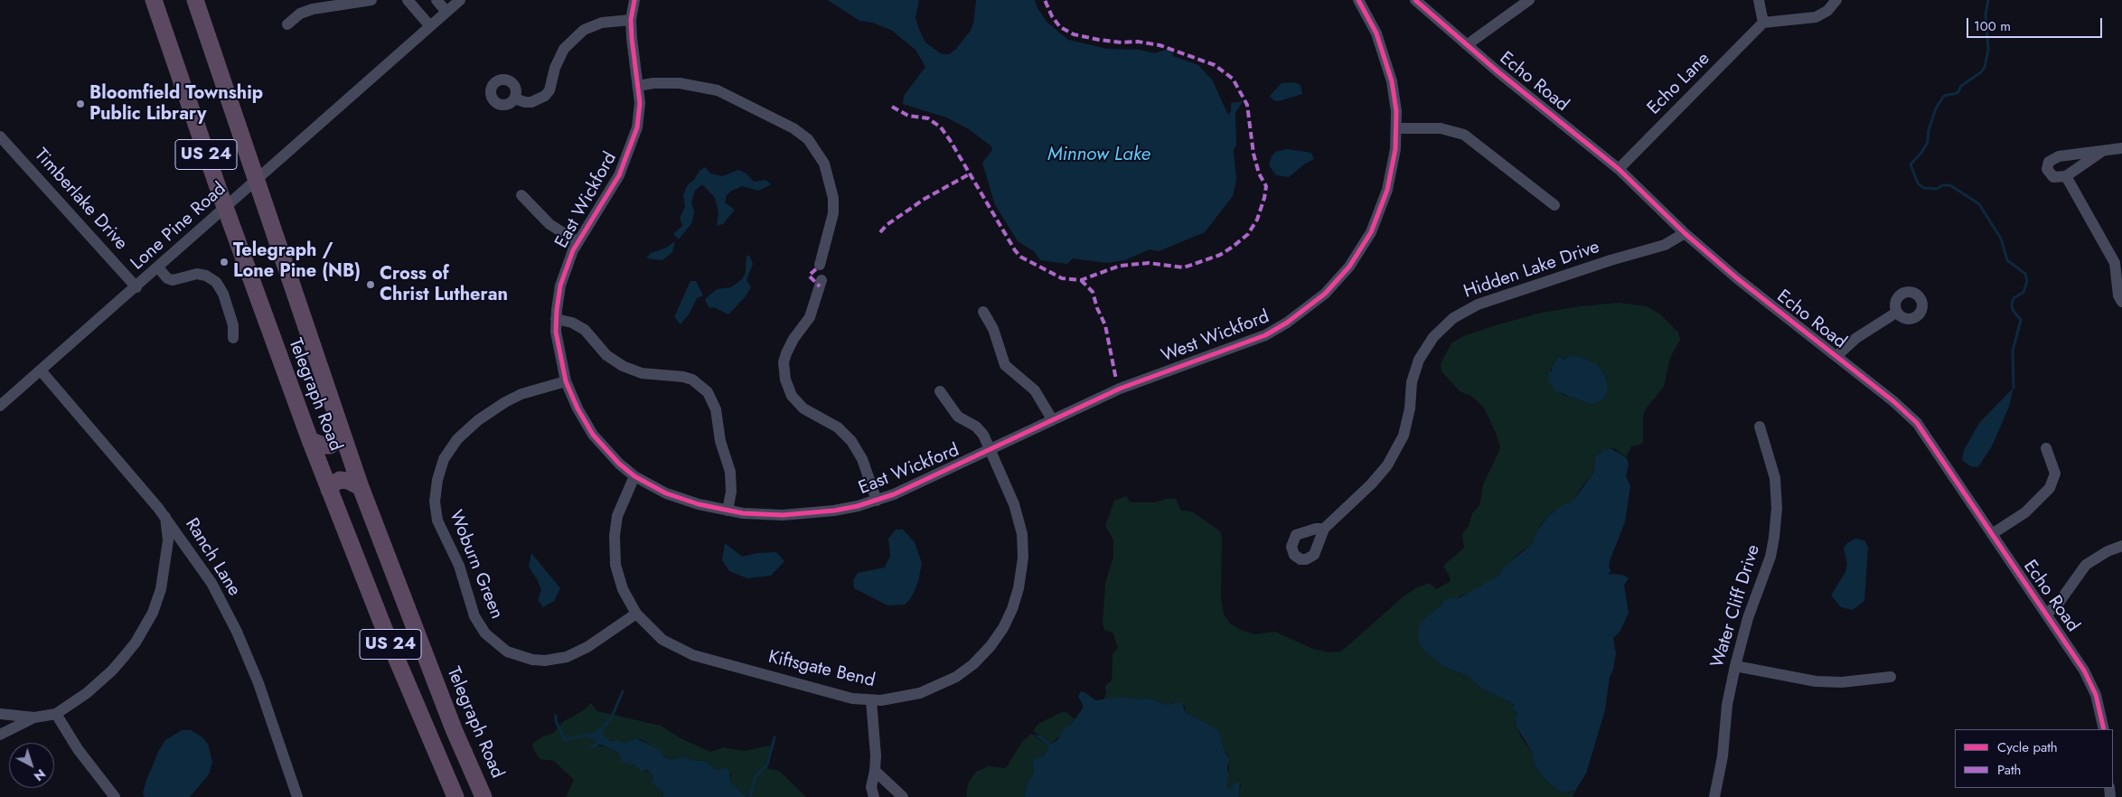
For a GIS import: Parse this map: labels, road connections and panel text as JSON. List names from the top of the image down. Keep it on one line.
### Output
{"streets":{"highway":["US 24","Telegraph Road"],"street":["Echo Road","Echo Lane","Timberlake Drive","East Wickford","Lone Pine Road","Hidden Lake Drive","West Wickford","Ranch Lane","Woburn Green","Water Cliff Drive","Kiftsgate Bend"]},"crossings":[["Echo Road","Echo Lane"],["Echo Road","Hidden Lake Drive"],["Timberlake Drive","Lone Pine Road"],["East Wickford","West Wickford"],["East Wickford","Woburn Green"],["East Wickford","Kiftsgate Bend"],["Lone Pine Road","Telegraph Road"],["Lone Pine Road","Ranch Lane"],["West Wickford","Kiftsgate Bend"],["Woburn Green","Kiftsgate Bend"]],"water":["Minnow Lake"],"places":["Bloomfield Township Public Library","Telegraph / Lone Pine (NB)","Cross of Christ Lutheran"],"legend":["Cycle path","Path"],"scale_bar":"100 m","north":"bottom right"}
